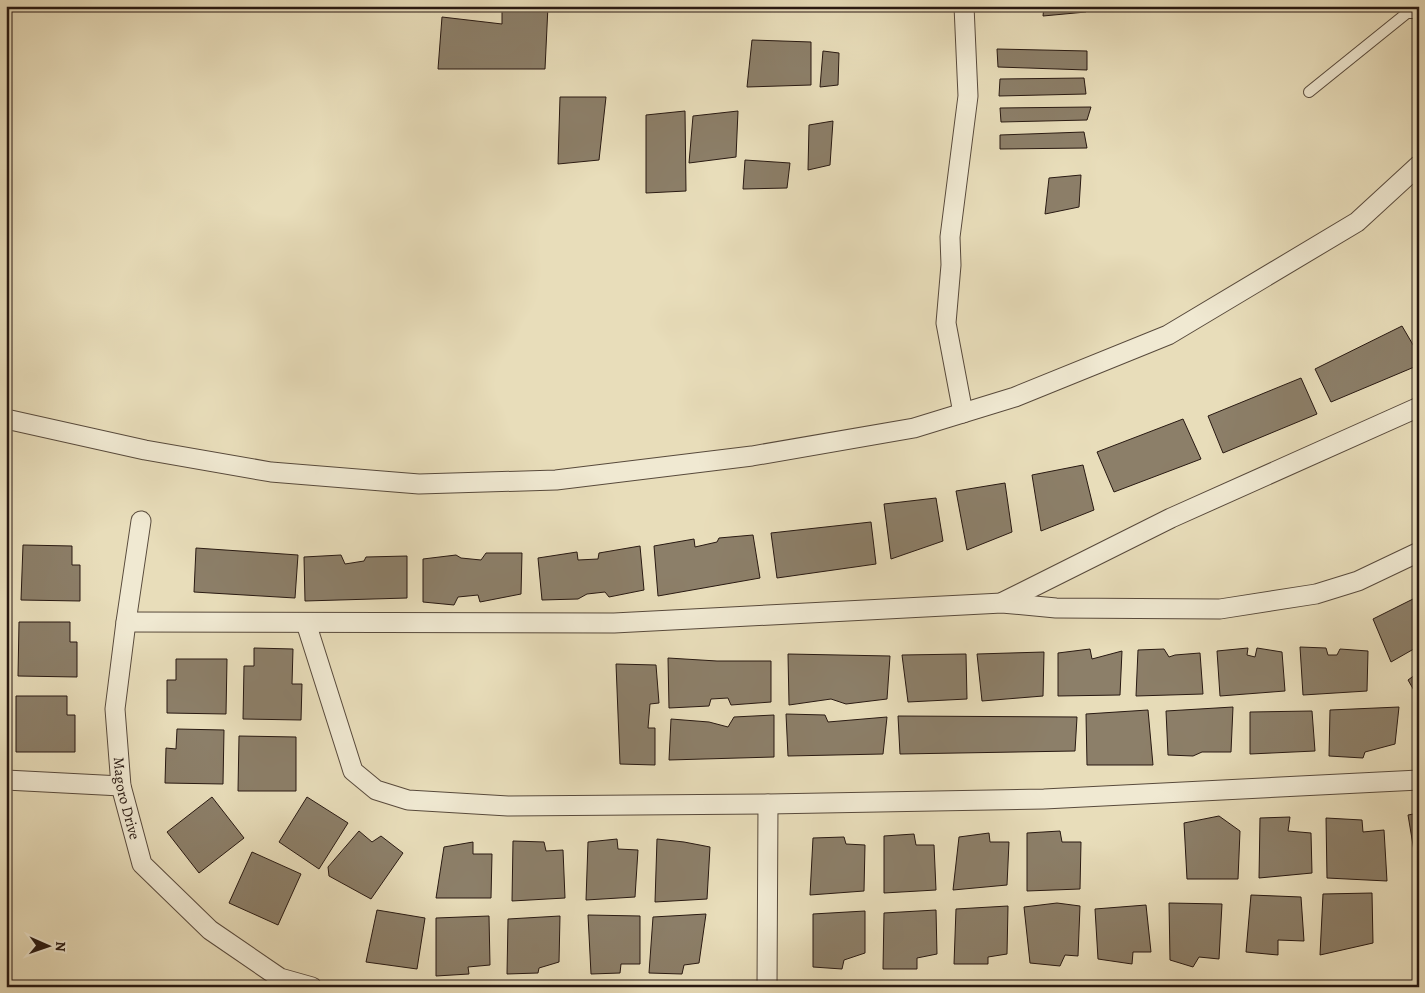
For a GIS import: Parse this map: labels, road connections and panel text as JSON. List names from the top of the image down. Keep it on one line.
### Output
{"streets":{"street":["Magoro Drive"]},"north":"right"}
